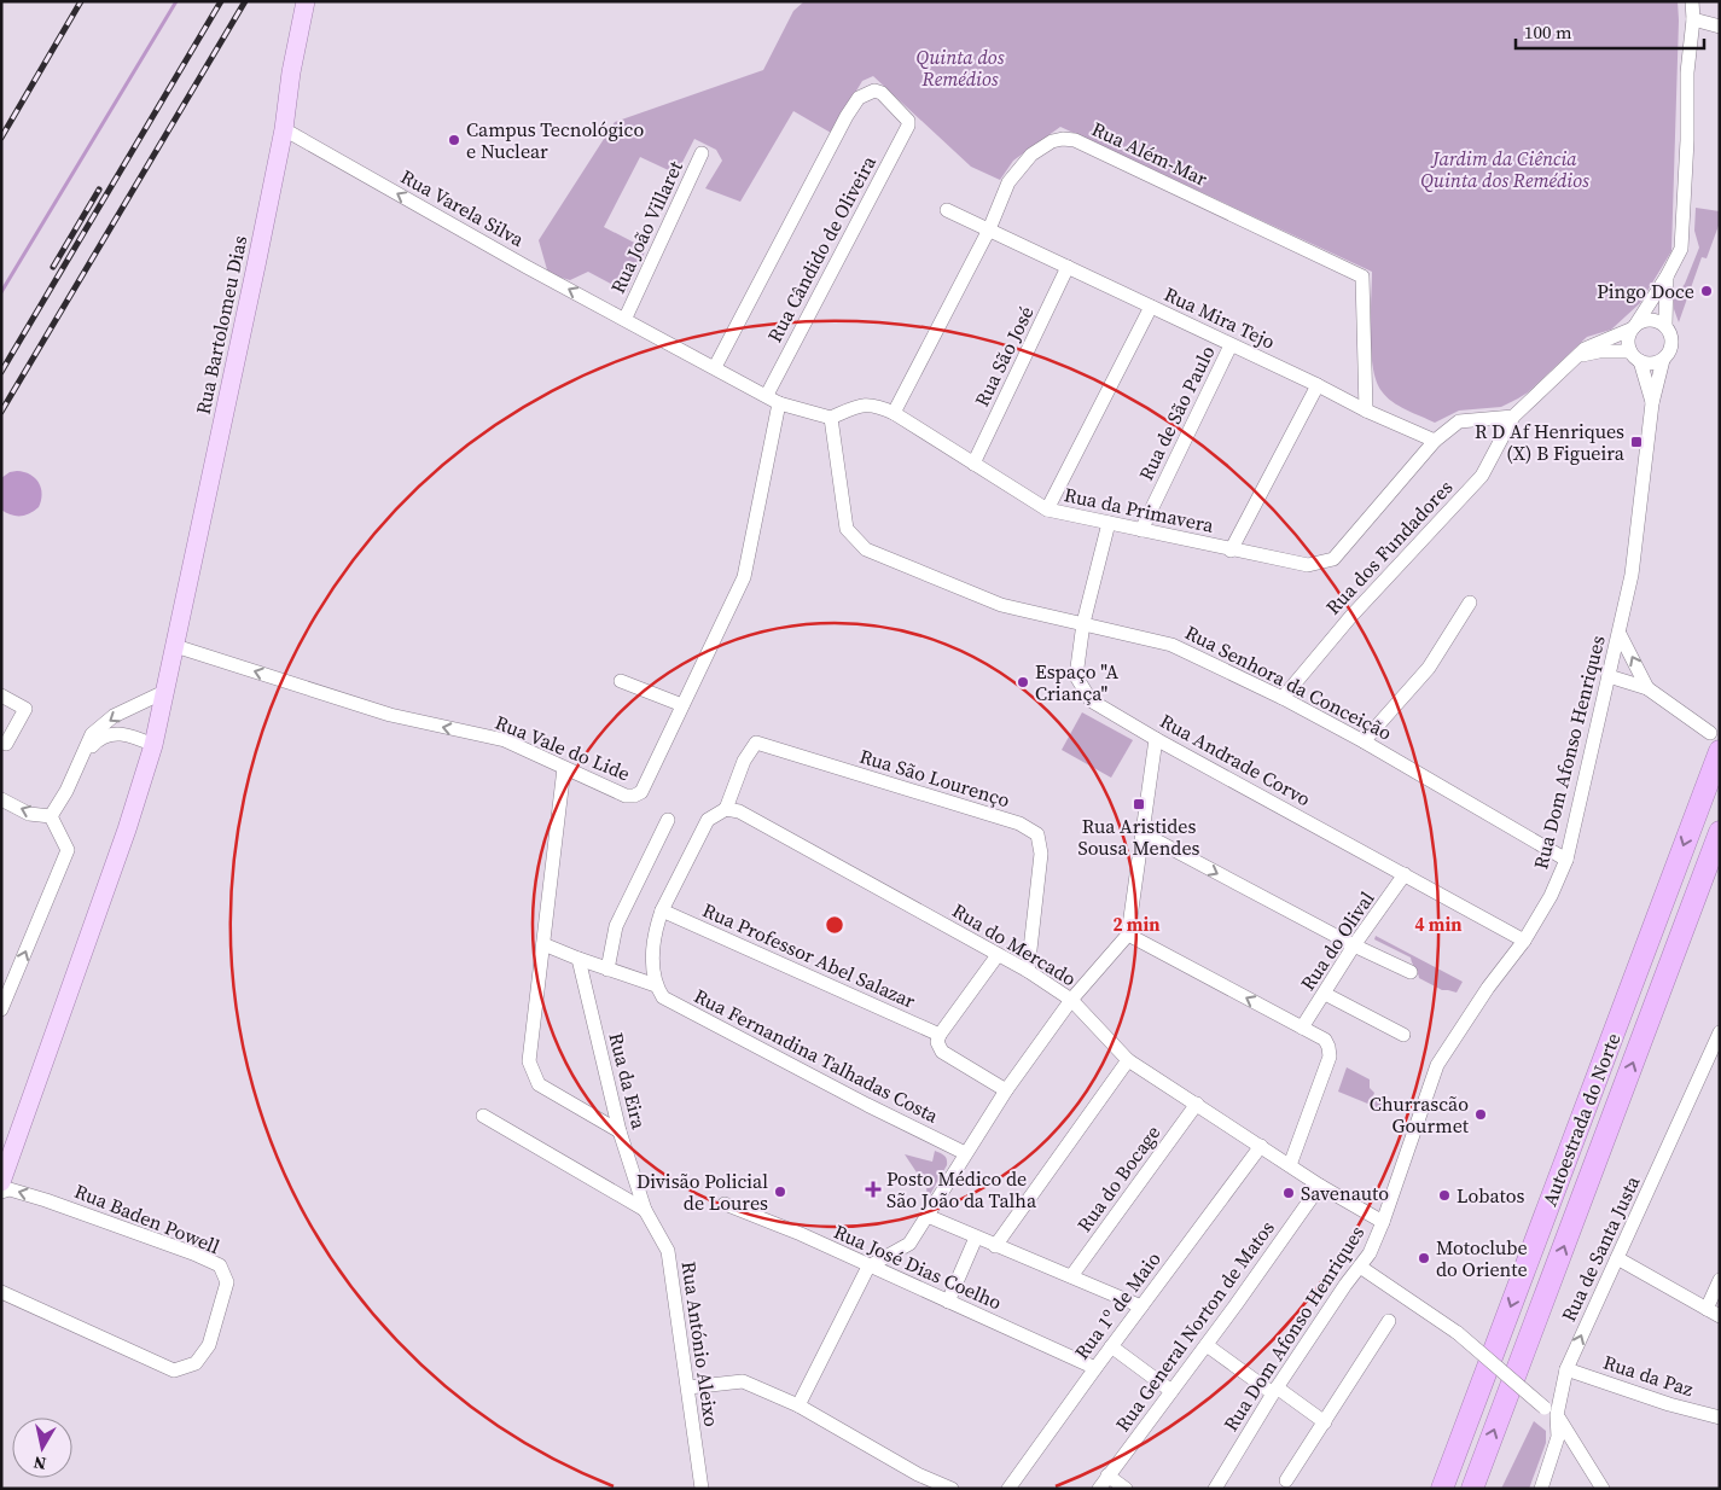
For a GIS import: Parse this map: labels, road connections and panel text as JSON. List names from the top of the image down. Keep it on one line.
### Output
{"streets":{"highway":["Autoestrada do Norte"],"main road":["Rua Bartolomeu Dias"],"street":["Rua Além-Mar","Rua Varela Silva","Rua João Villaret","Rua Cândido de Oliveira","Rua Mira Tejo","Rua São José","Rua de São Paulo","Rua da Primavera","Rua dos Fundadores","Rua Senhora da Conceição","Rua Vale do Lide","Rua Dom Afonso Henriques","Rua Andrade Corvo","Rua São Lourenço","Rua do Olival","Rua do Mercado","Rua Professor Abel Salazar","Rua Fernandina Talhadas Costa","Rua da Eira","Rua do Bocage","Rua Baden Powell","Rua de Santa Justa","Rua José Dias Coelho","Rua 1º de Maio","Rua General Norton de Matos","Rua António Aleixo","Rua da Paz"]},"crossings":[["Rua Além-Mar","Rua Mira Tejo"],["Rua Além-Mar","Rua da Primavera"],["Rua Varela Silva","Rua João Villaret"],["Rua Varela Silva","Rua Bartolomeu Dias"],["Rua Cândido de Oliveira","Rua Vale do Lide"],["Rua Mira Tejo","Rua São José"],["Rua Mira Tejo","Rua de São Paulo"],["Rua Mira Tejo","Rua da Primavera"],["Rua Bartolomeu Dias","Rua Vale do Lide"],["Rua São José","Rua da Primavera"],["Rua de São Paulo","Rua da Primavera"],["Rua da Primavera","Rua dos Fundadores"],["Rua da Primavera","Rua Senhora da Conceição"],["Rua da Primavera","Rua Andrade Corvo"],["Rua dos Fundadores","Rua Senhora da Conceição"],["Rua Senhora da Conceição","Rua Dom Afonso Henriques"],["Rua Senhora da Conceição","Rua Andrade Corvo"],["Rua Dom Afonso Henriques","Rua Andrade Corvo"],["Rua Dom Afonso Henriques","Rua do Mercado"],["Rua Andrade Corvo","Rua do Olival"],["Rua São Lourenço","Rua do Mercado"],["Rua do Mercado","Rua do Bocage"],["Rua do Mercado","Rua 1º de Maio"],["Rua do Mercado","Rua General Norton de Matos"],["Rua da Eira","Rua António Aleixo"],["Rua de Santa Justa","Rua da Paz"],["Rua José Dias Coelho","Rua 1º de Maio"]],"one_way":["Rua Varela Silva","Rua Vale do Lide"],"parks":["Quinta dos Remédios","Jardim da Ciência Quinta dos Remédios"],"places":{"other":["Campus Tecnológico e Nuclear","Pingo Doce","Espaço \"A Criança\"","Churrascão Gourmet","Divisão Policial de Loures","Savenauto","Lobatos","Motoclube do Oriente"],"transit":["R D Af Henriques (X) B Figueira","Rua Aristides Sousa Mendes"],"health":["Posto Médico de São João da Talha"]},"scale_bar":"100 m","north":"bottom","rings":["2 min","4 min"]}
